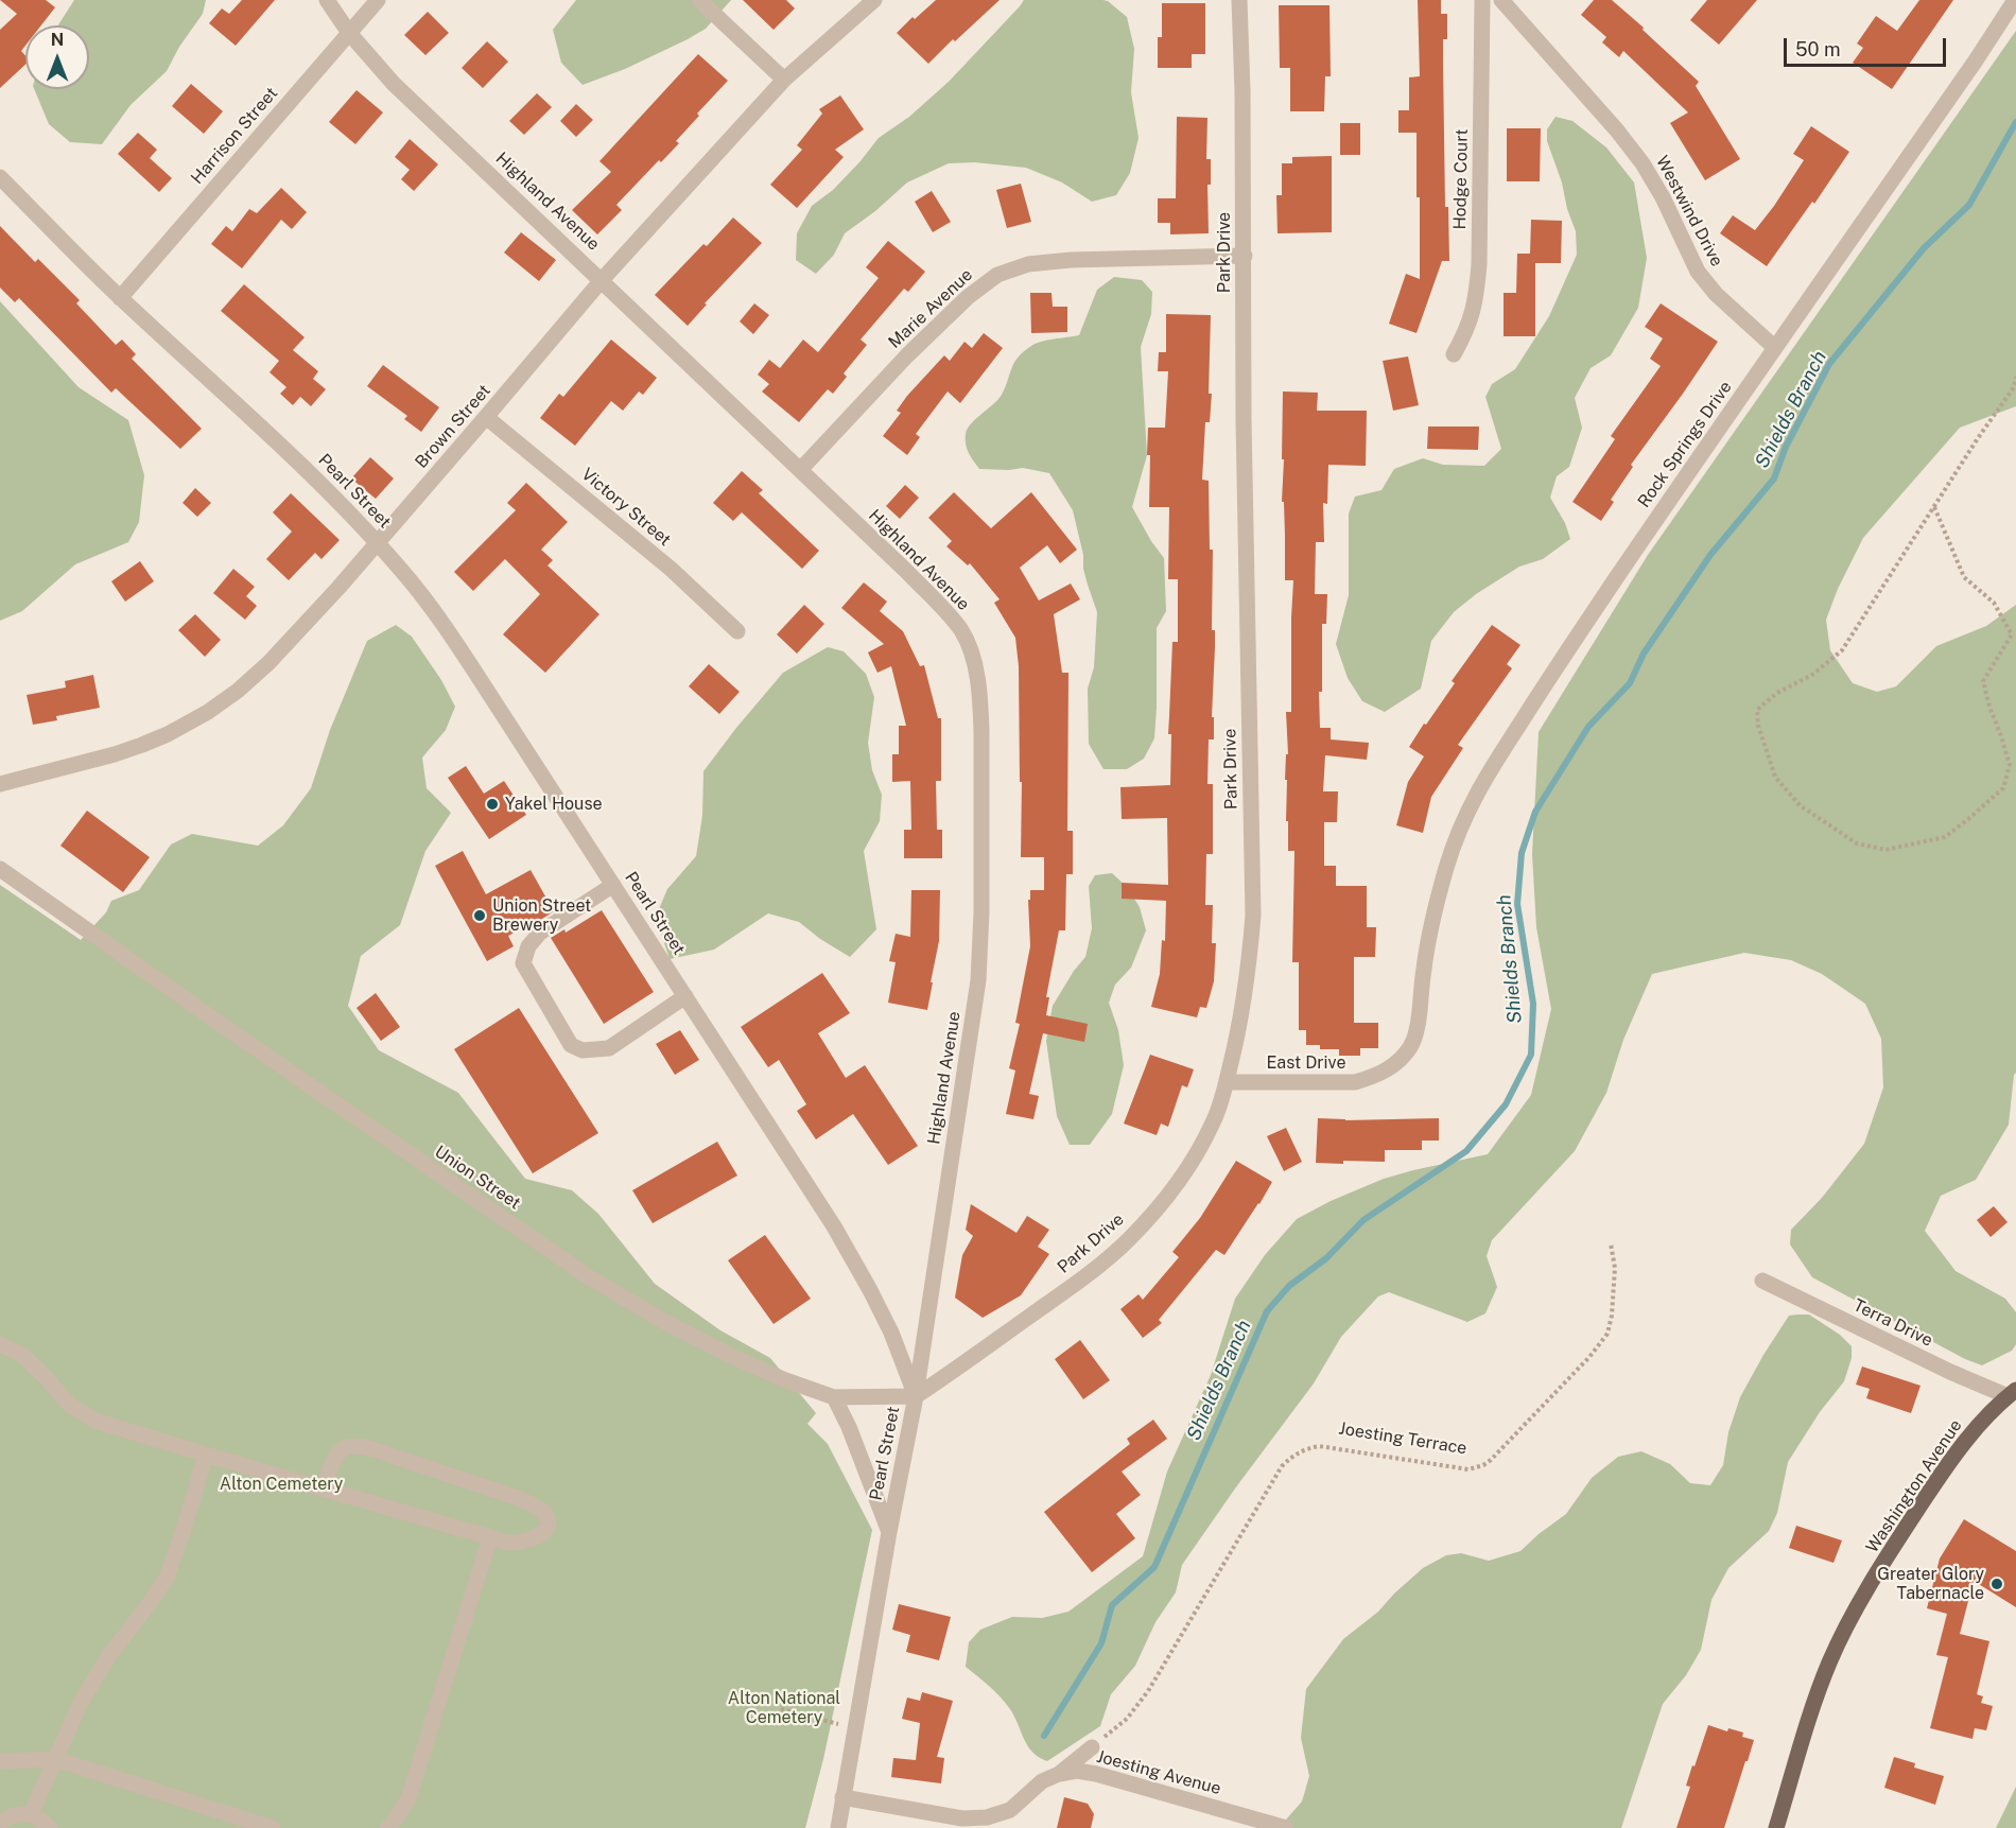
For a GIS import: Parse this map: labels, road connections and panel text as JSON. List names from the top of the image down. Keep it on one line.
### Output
{"streets":{"main road":["Washington Avenue"],"street":["Harrison Street","Hodge Court","Highland Avenue","Westwind Drive","Park Drive","Marie Avenue","Brown Street","Rock Springs Drive","Pearl Street","Victory Street","East Drive","Union Street","Terra Drive","Joesting Avenue"],"path":["Joesting Terrace"]},"crossings":[["Harrison Street","Highland Avenue"],["Harrison Street","Pearl Street"],["Highland Avenue","Park Drive"],["Highland Avenue","Marie Avenue"],["Highland Avenue","Brown Street"],["Highland Avenue","Pearl Street"],["Westwind Drive","Rock Springs Drive"],["Park Drive","Marie Avenue"],["Park Drive","Pearl Street"],["Park Drive","East Drive"],["Brown Street","Pearl Street"],["Brown Street","Victory Street"],["Rock Springs Drive","East Drive"],["Pearl Street","Joesting Avenue"],["Terra Drive","Washington Avenue"]],"water":["Shields Branch"],"parks":["Alton Cemetery","Alton National Cemetery"],"places":["Yakel House","Union Street Brewery","Greater Glory Tabernacle"],"scale_bar":"50 m","north":"top"}
